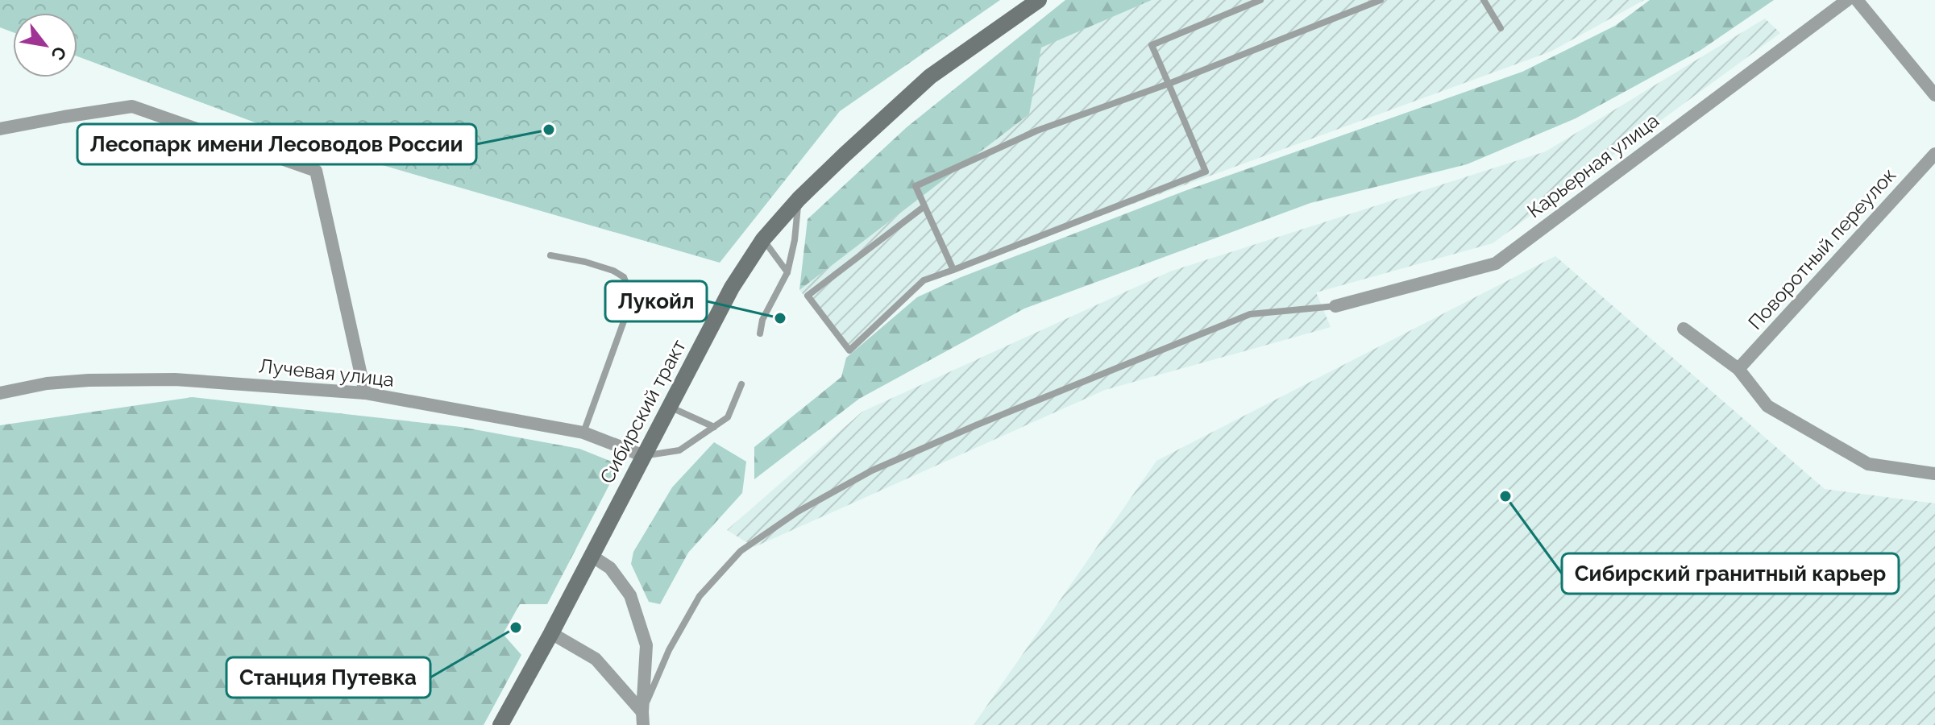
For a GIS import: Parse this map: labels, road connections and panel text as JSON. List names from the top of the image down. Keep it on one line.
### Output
{"streets":{"main road":["Сибирский тракт"],"street":["Карьерная улица","Поворотный переулок","Лучевая улица"]},"crossings":[["Лучевая улица","Сибирский тракт"]],"places":["Лесопарк имени Лесоводов России","Лукойл","Сибирский гранитный карьер","Станция Путевка"],"north":"bottom right"}
